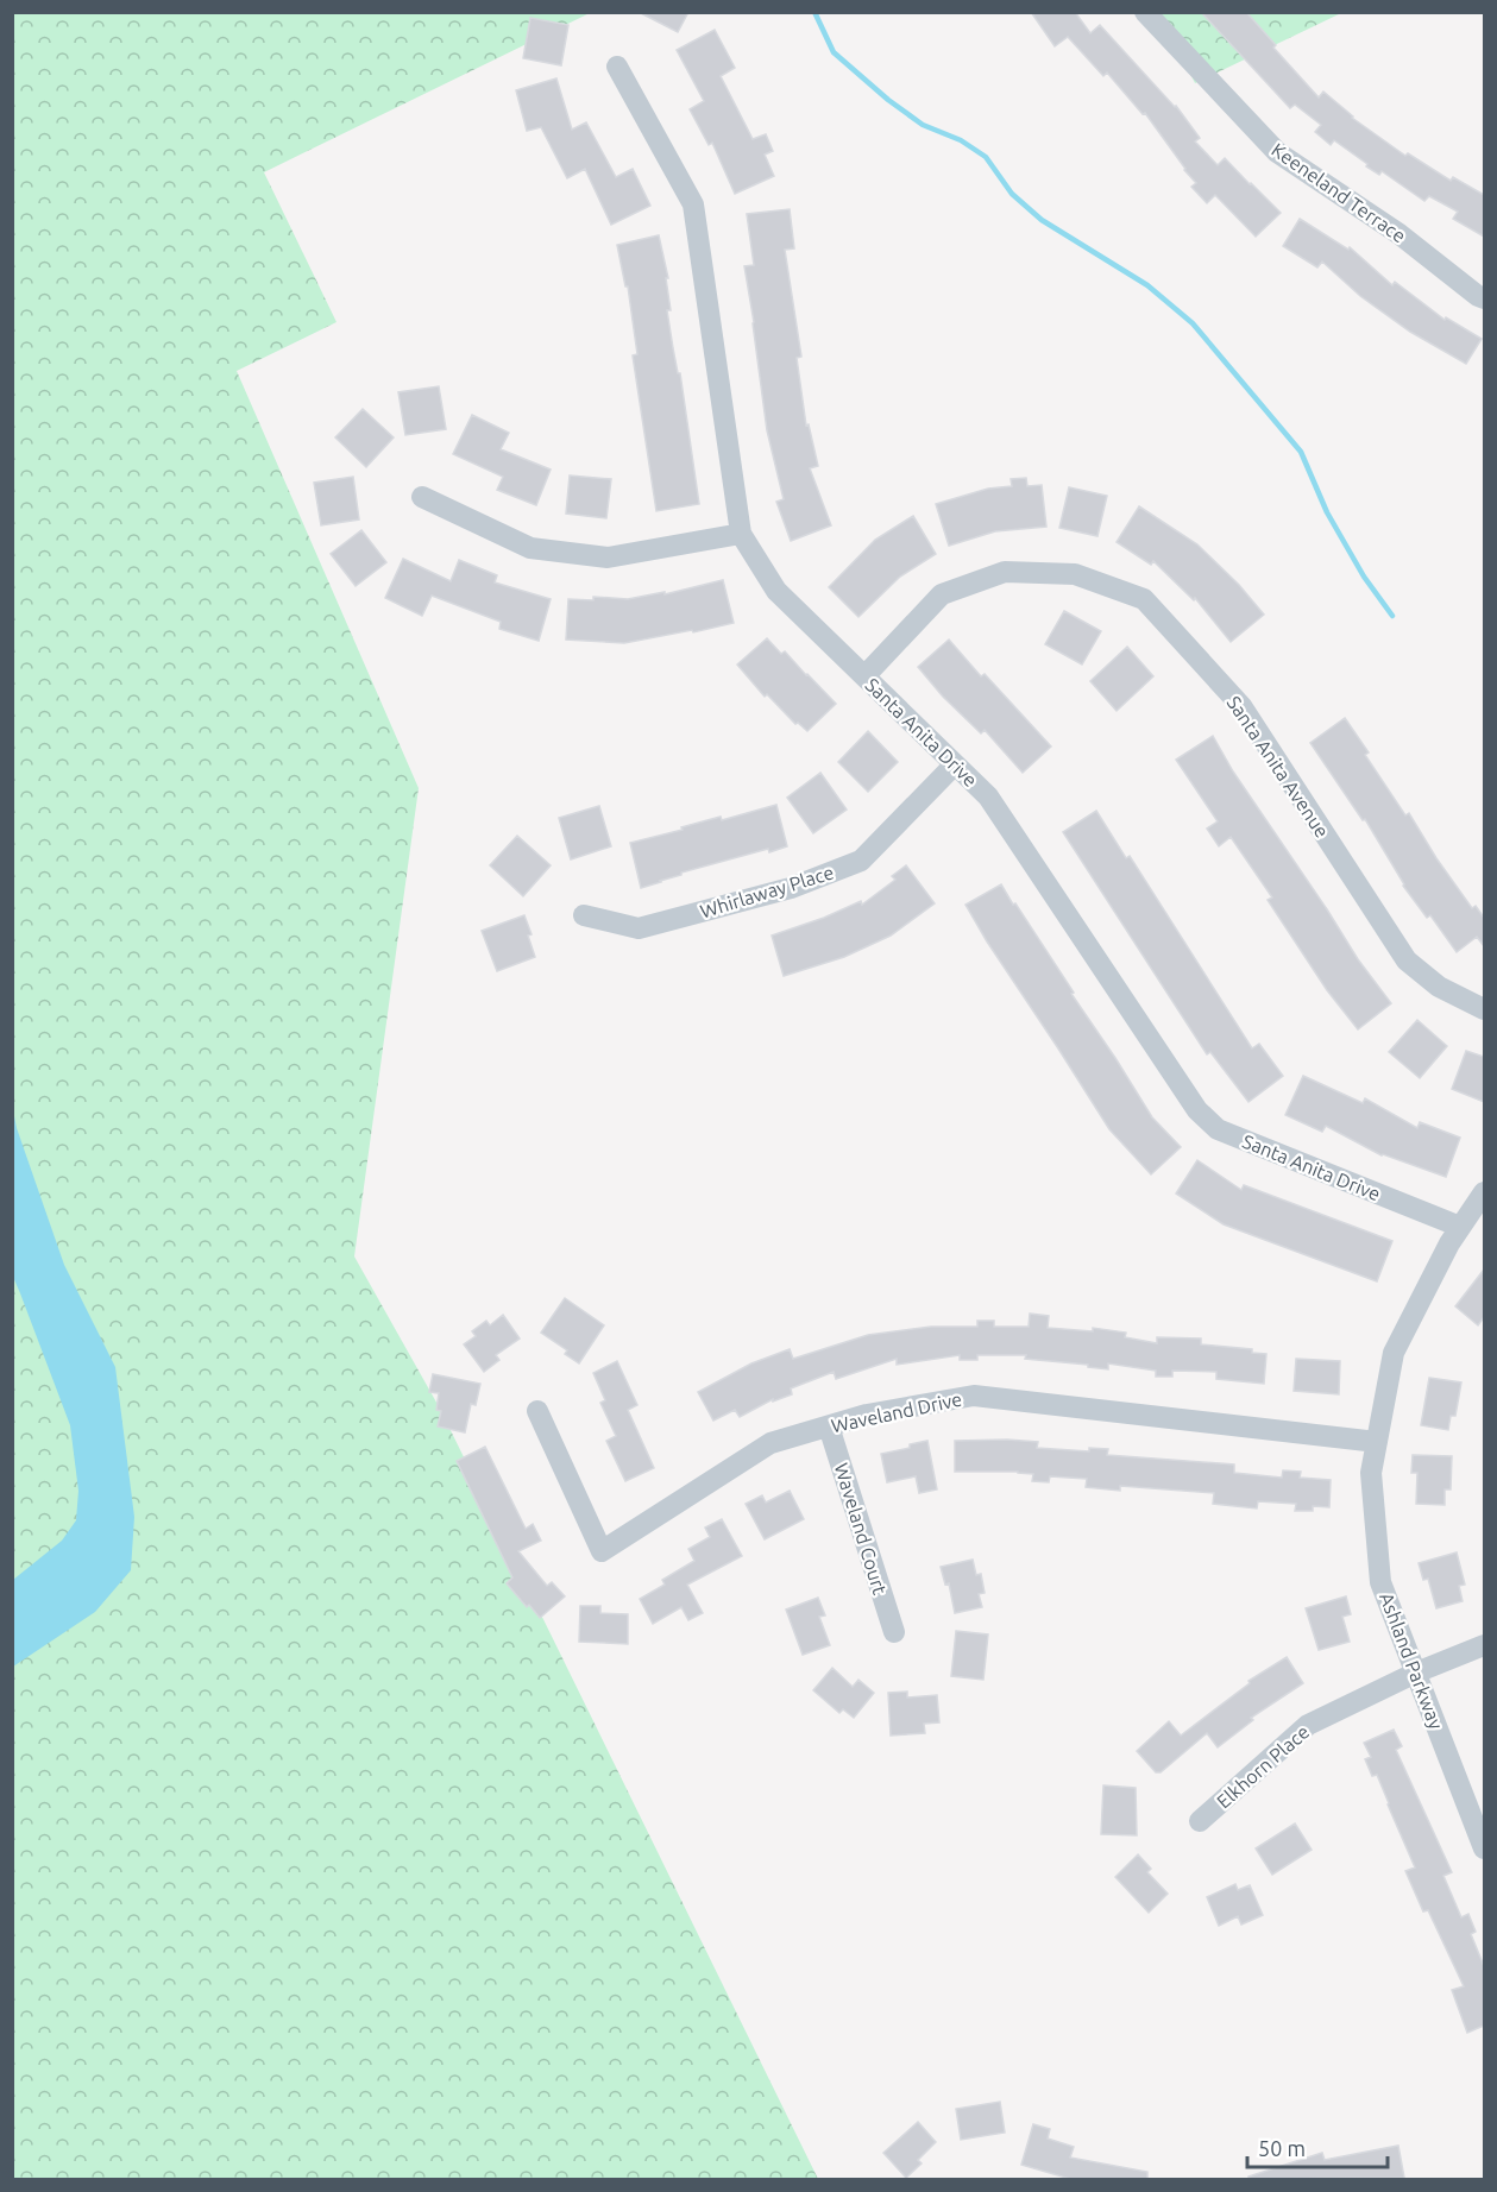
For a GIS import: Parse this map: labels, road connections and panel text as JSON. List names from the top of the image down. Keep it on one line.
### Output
{"streets":{"street":["Keeneland Terrace","Santa Anita Drive","Santa Anita Avenue","Whirlaway Place","Waveland Drive","Waveland Court","Ashland Parkway","Elkhorn Place"]},"crossings":[["Santa Anita Drive","Santa Anita Avenue"],["Santa Anita Drive","Whirlaway Place"],["Santa Anita Drive","Ashland Parkway"],["Waveland Drive","Waveland Court"],["Waveland Drive","Ashland Parkway"],["Ashland Parkway","Elkhorn Place"]],"scale_bar":"50 m"}
